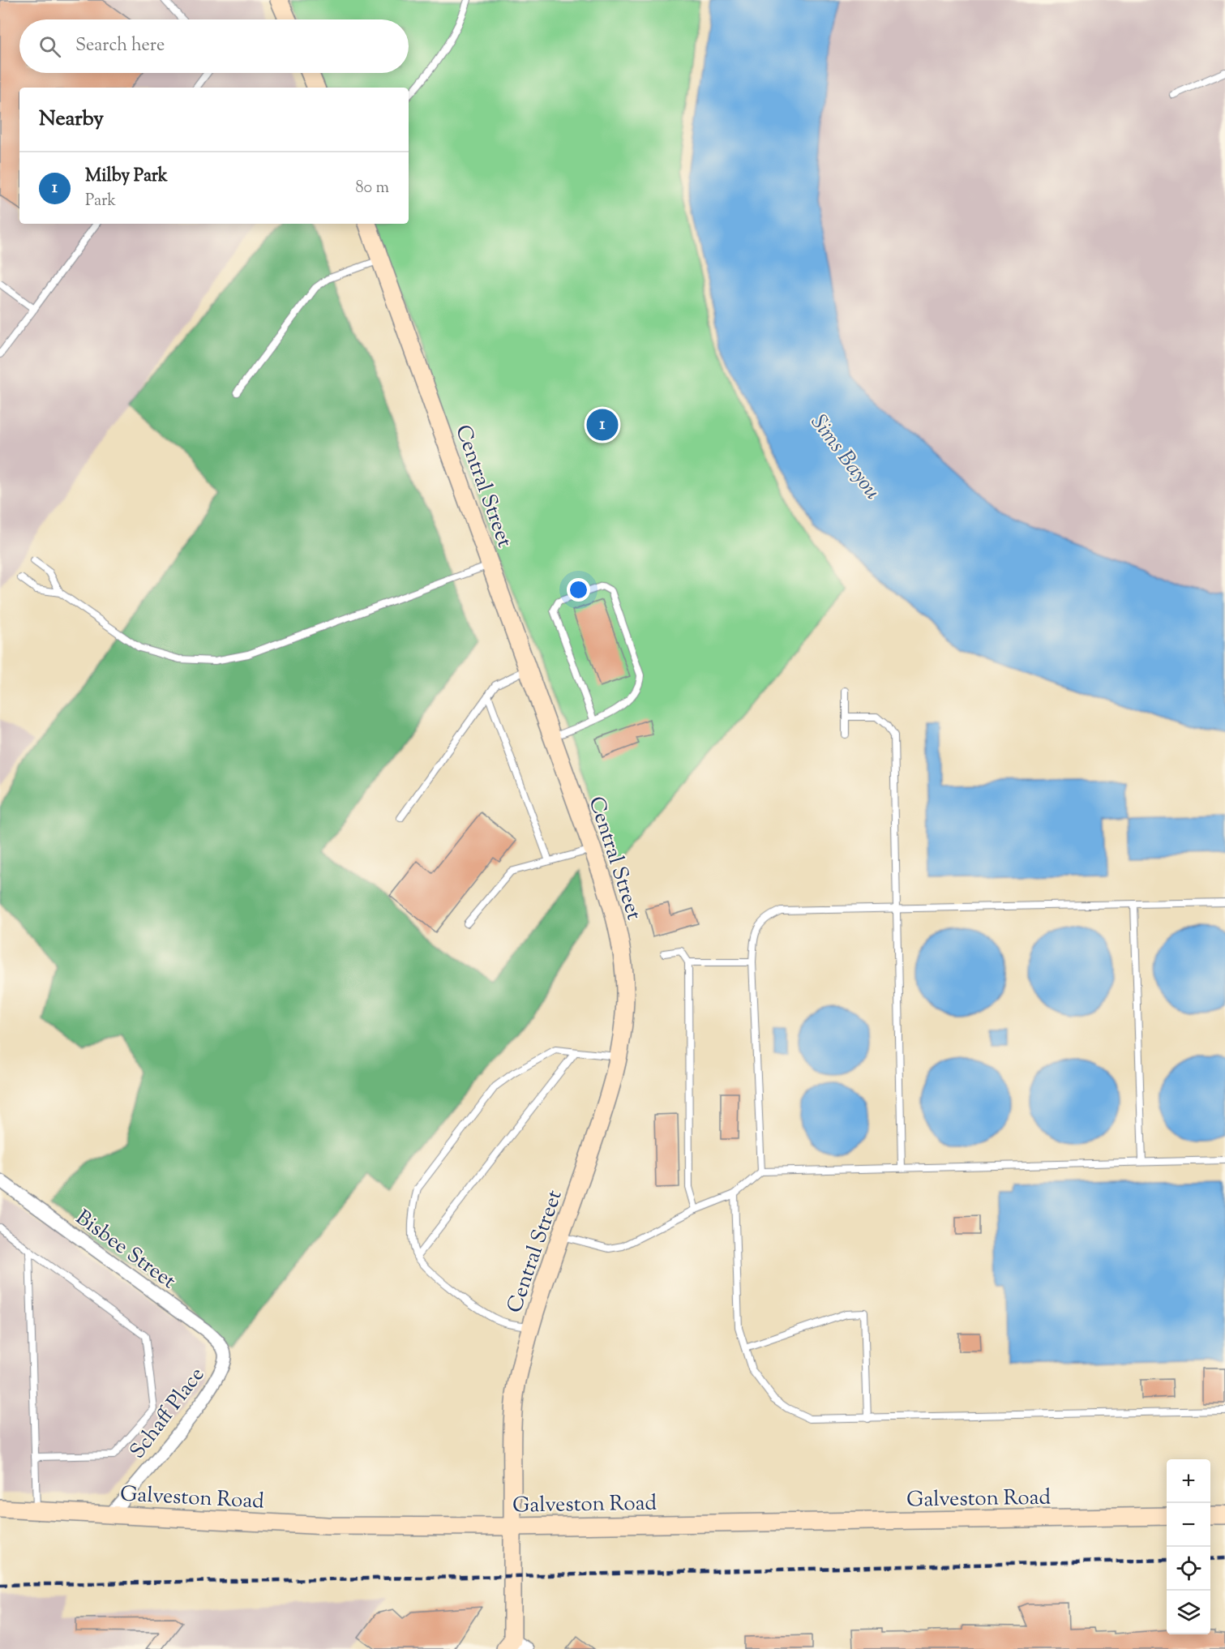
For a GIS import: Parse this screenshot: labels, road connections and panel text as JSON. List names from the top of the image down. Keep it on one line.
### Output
{"streets":{"street":["Central Street","Bisbee Street","Schaff Place","Galveston Road"]},"crossings":[["Central Street","Galveston Road"],["Bisbee Street","Schaff Place"],["Schaff Place","Galveston Road"]],"water":["Sims Bayou"],"page":{"search":"Search here","heading":"Nearby","list":[{"mark":"1","name":"Milby Park","note":"Park","value":"80 m"}],"pins":"1","map_buttons":["+","−"]}}
